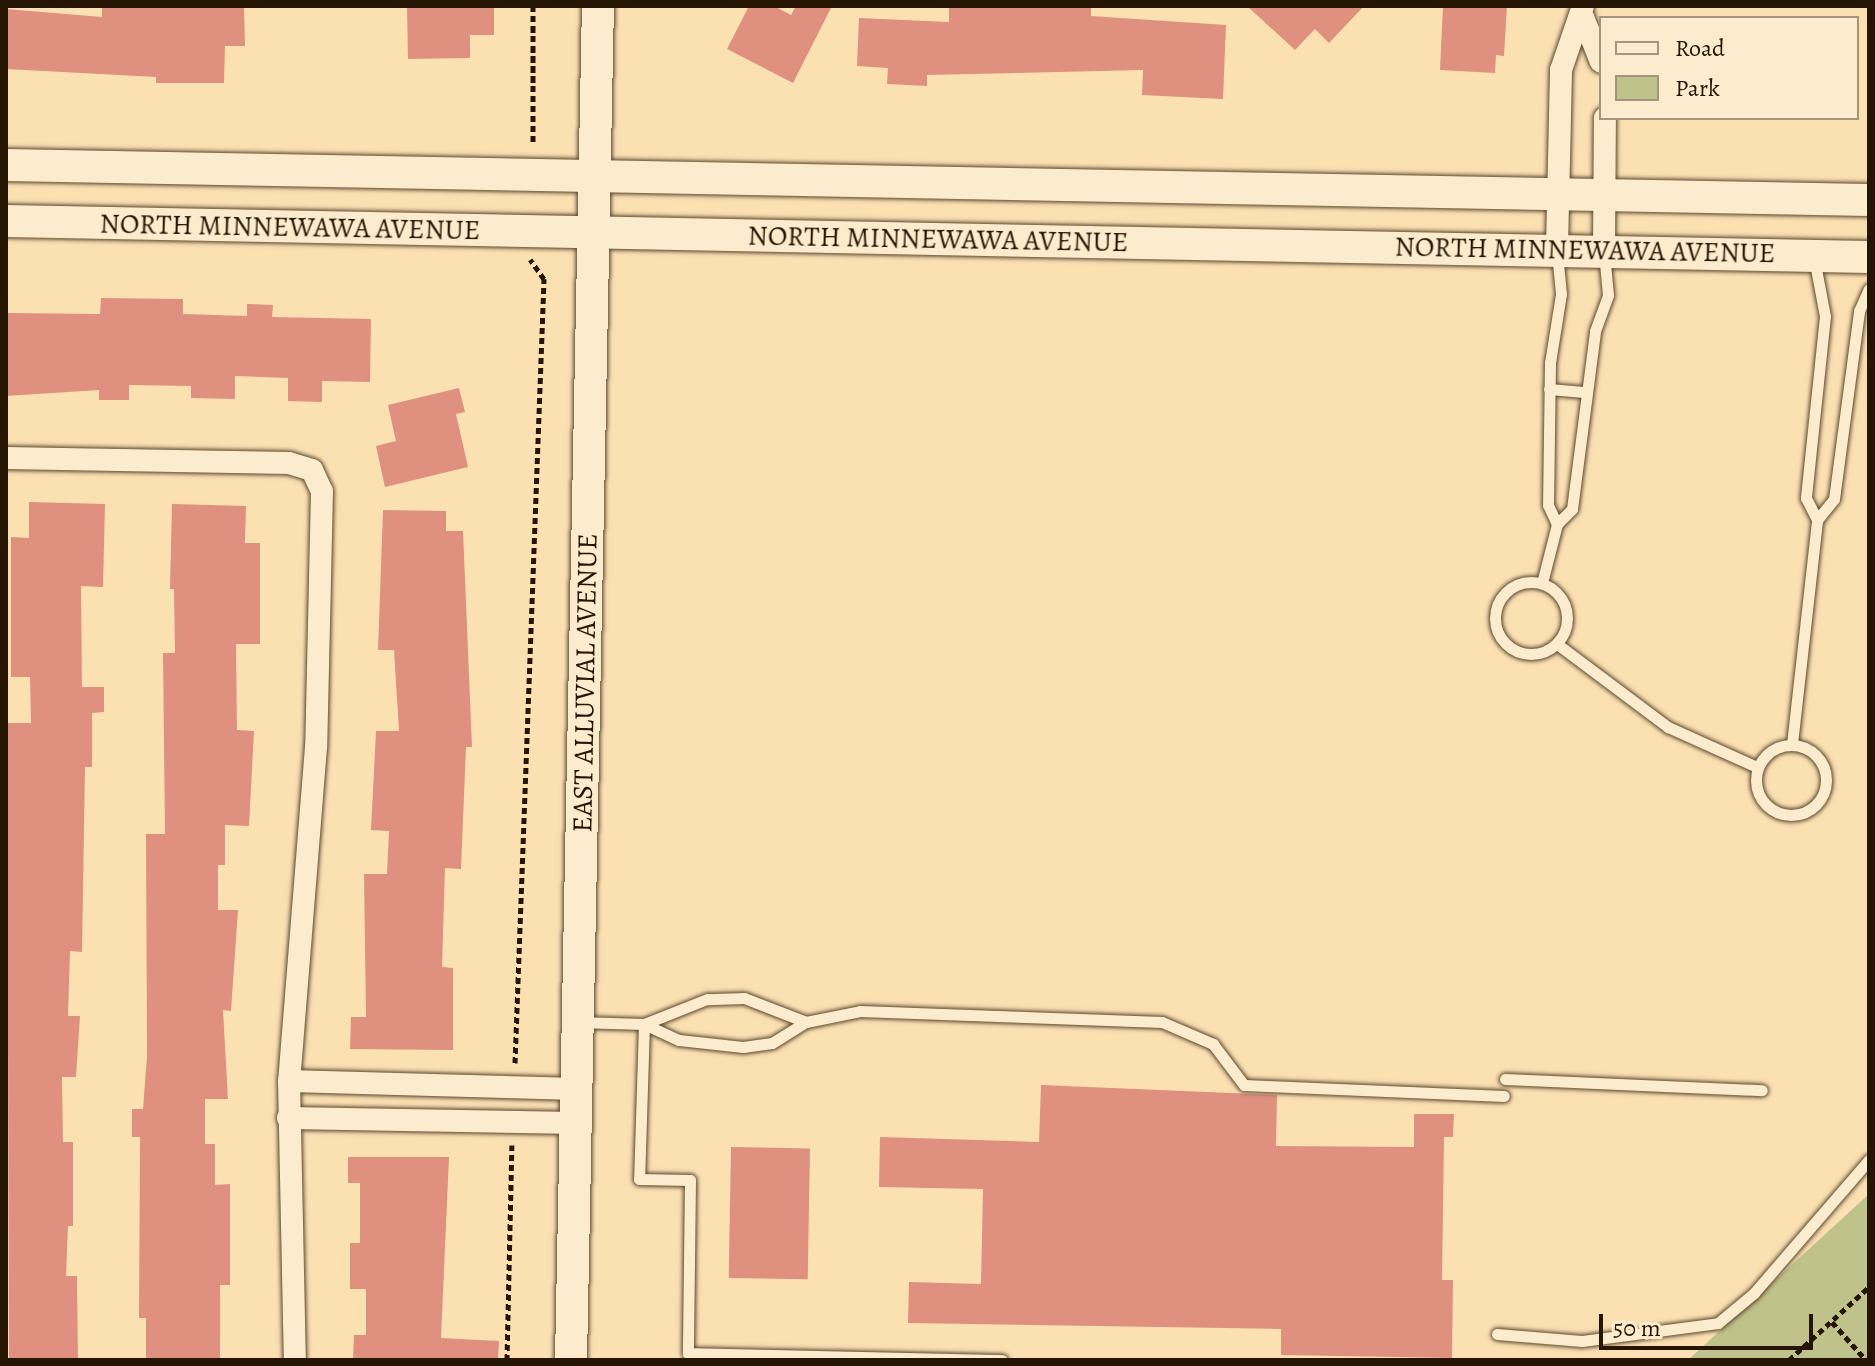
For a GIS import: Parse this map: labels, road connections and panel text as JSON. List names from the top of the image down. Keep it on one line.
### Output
{"streets":{"main road":["NORTH MINNEWAWA AVENUE","EAST ALLUVIAL AVENUE"]},"crossings":[["NORTH MINNEWAWA AVENUE","EAST ALLUVIAL AVENUE"]],"legend":["Road","Park"],"scale_bar":"50 m"}
